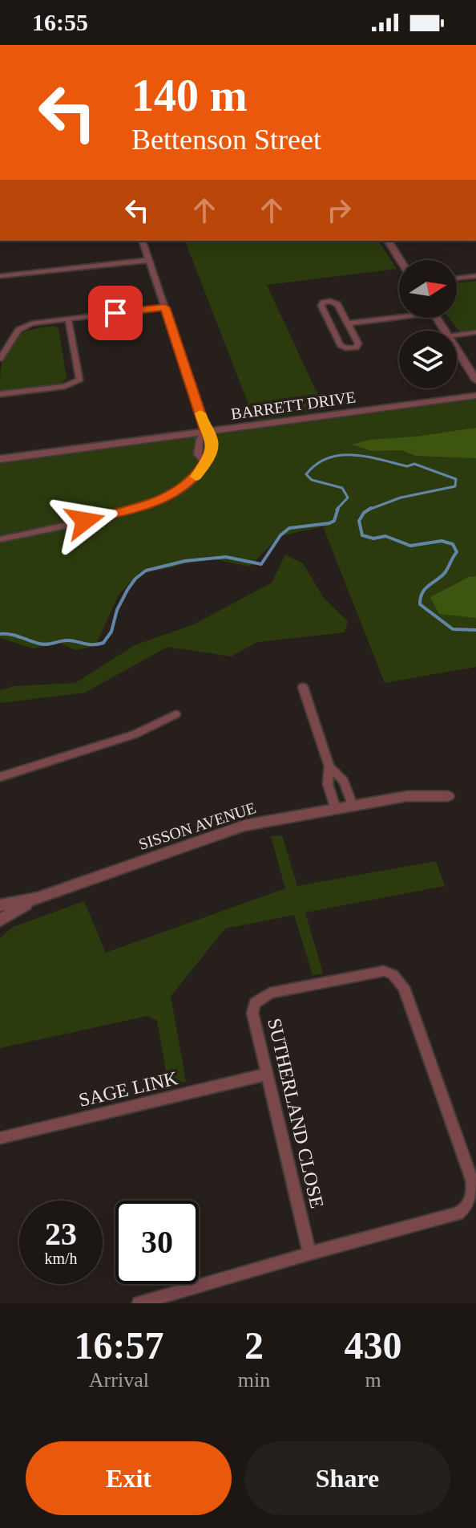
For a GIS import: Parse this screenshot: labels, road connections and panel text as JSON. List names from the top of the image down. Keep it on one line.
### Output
{"streets":{"street":["BARRETT DRIVE","SISSON AVENUE","SAGE LINK","SUTHERLAND CLOSE"]},"crossings":[["SAGE LINK","SUTHERLAND CLOSE"]],"north":"right","page":{"status":"16:55","turn":["140 m","Bettenson Street"],"speed":"23 km/h","limit":"30","eta":["16:57","Arrival","2","min","430","m"],"buttons":["Exit","Share"]}}
